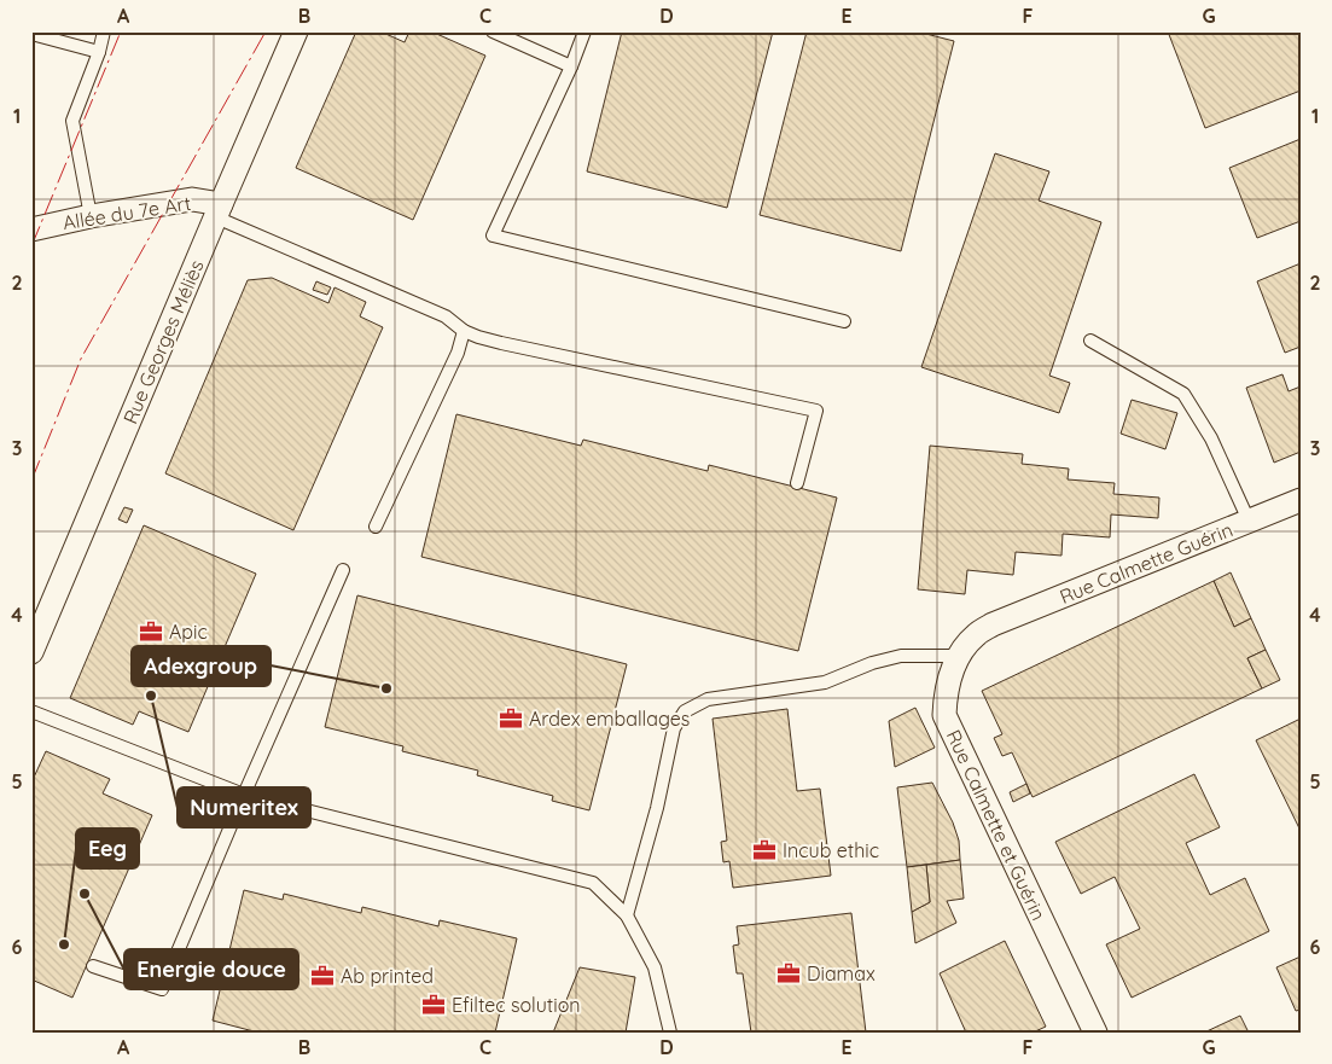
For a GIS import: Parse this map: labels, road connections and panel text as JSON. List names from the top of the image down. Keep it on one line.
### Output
{"streets":{"street":["Allée du 7e Art","Rue Georges Méliès","Rue Calmette Guérin","Rue Calmette et Guérin"]},"crossings":[["Allée du 7e Art","Rue Georges Méliès"],["Rue Calmette Guérin","Rue Calmette et Guérin"]],"places":{"office":["Apic","Ardex emballages","Incub ethic","Diamax","Ab printed","Efiltec solution"],"other":["Adexgroup","Numeritex","Energie douce","Eeg"]},"grid":{"columns":["A","B","C","D","E","F","G"],"rows":["1","2","3","4","5","6"]}}
